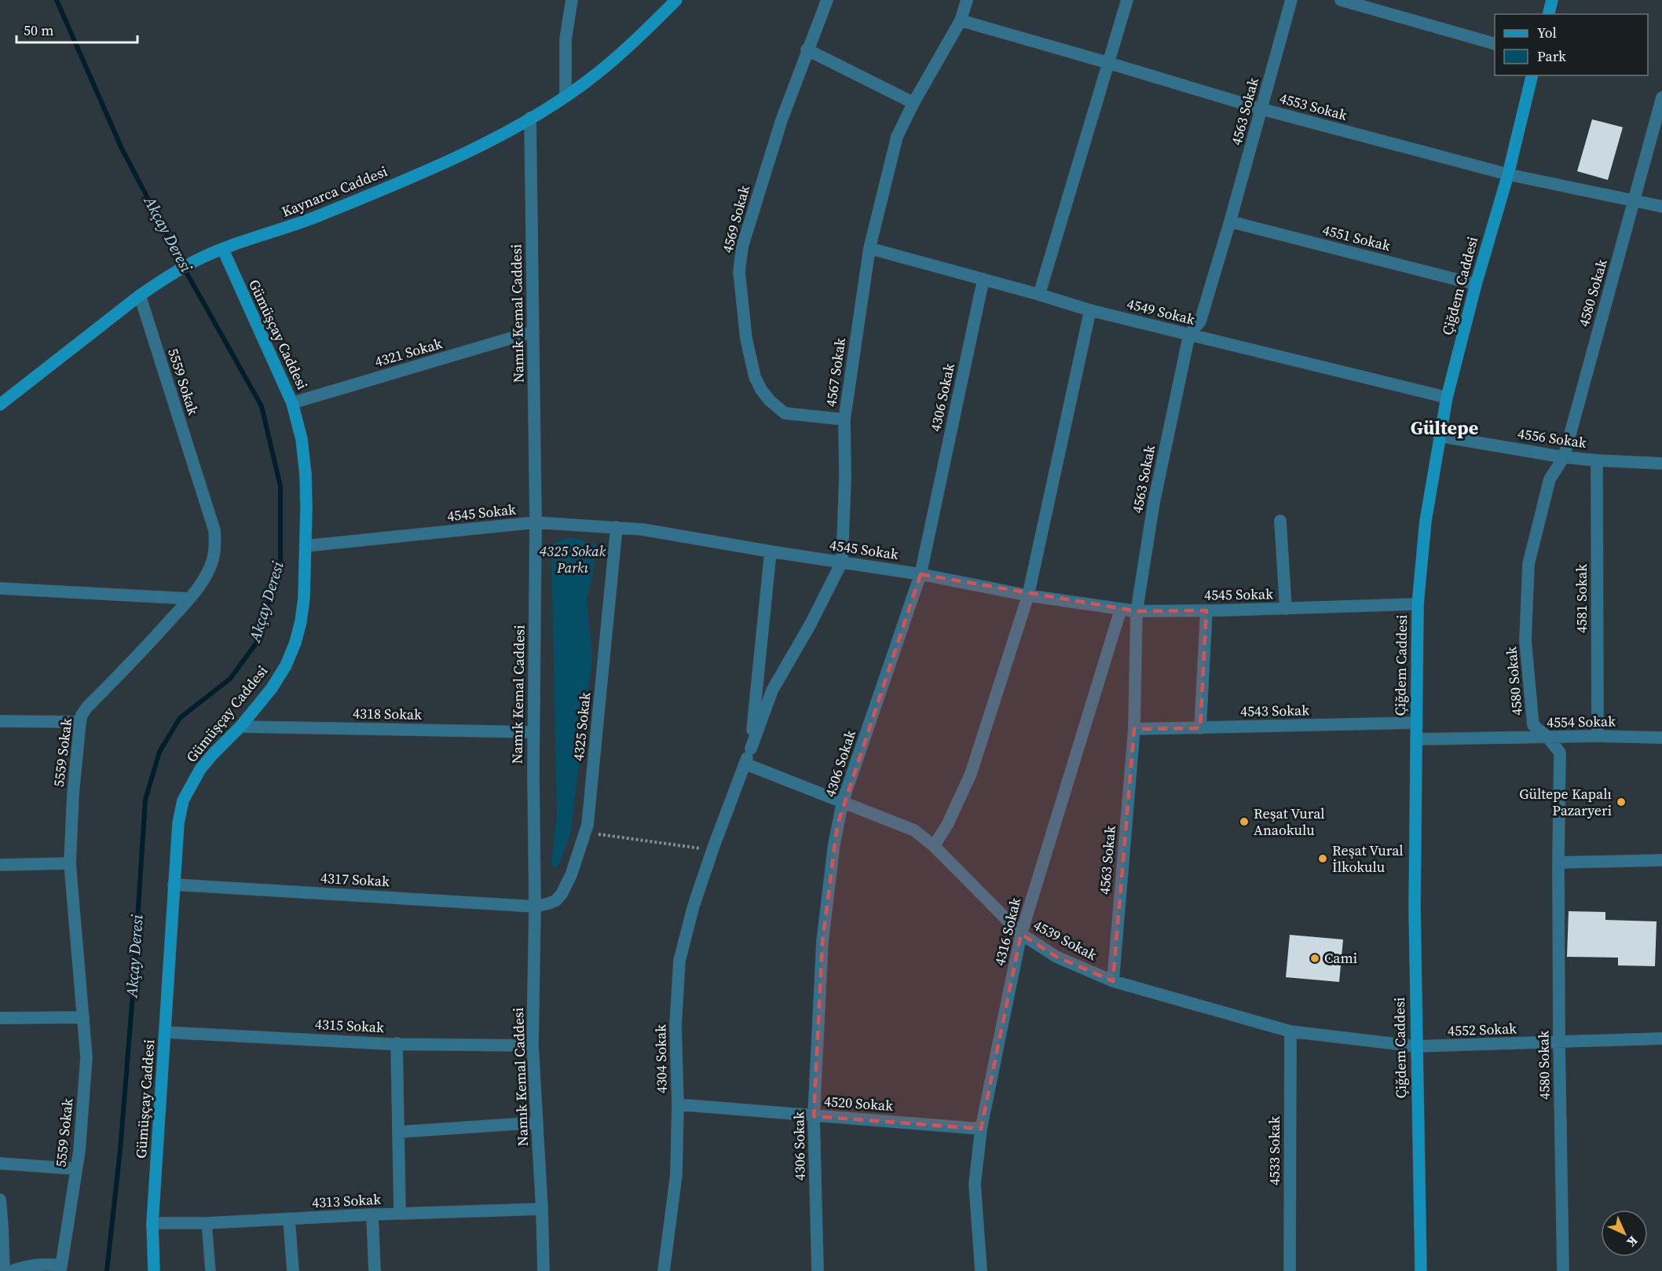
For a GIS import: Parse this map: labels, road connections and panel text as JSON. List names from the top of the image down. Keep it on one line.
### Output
{"streets":{"street":["4553 Sokak","4563 Sokak","Kaynarca Caddesi","4569 Sokak","4551 Sokak","Çiğdem Caddesi","4580 Sokak","4549 Sokak","Namık Kemal Caddesi","Gümüşçay Caddesi","4321 Sokak","4567 Sokak","5559 Sokak","4306 Sokak","4556 Sokak","4545 Sokak","4581 Sokak","4543 Sokak","4318 Sokak","4554 Sokak","4325 Sokak","4317 Sokak","4316 Sokak","4539 Sokak","4315 Sokak","4552 Sokak","4304 Sokak","4520 Sokak","4533 Sokak","4313 Sokak"]},"crossings":[["4553 Sokak","4563 Sokak"],["4553 Sokak","Çiğdem Caddesi"],["4553 Sokak","4580 Sokak"],["4553 Sokak","4567 Sokak"],["4563 Sokak","4551 Sokak"],["4563 Sokak","4549 Sokak"],["4563 Sokak","4545 Sokak"],["4563 Sokak","4543 Sokak"],["4563 Sokak","4539 Sokak"],["Kaynarca Caddesi","Namık Kemal Caddesi"],["Kaynarca Caddesi","Gümüşçay Caddesi"],["Kaynarca Caddesi","5559 Sokak"],["4569 Sokak","4567 Sokak"],["4551 Sokak","Çiğdem Caddesi"],["Çiğdem Caddesi","4549 Sokak"],["Çiğdem Caddesi","4556 Sokak"],["Çiğdem Caddesi","4545 Sokak"],["Çiğdem Caddesi","4543 Sokak"],["Çiğdem Caddesi","4554 Sokak"],["Çiğdem Caddesi","4539 Sokak"],["Çiğdem Caddesi","4552 Sokak"],["4580 Sokak","4556 Sokak"],["4580 Sokak","4554 Sokak"],["4580 Sokak","4552 Sokak"],["4549 Sokak","4567 Sokak"],["4549 Sokak","4306 Sokak"],["Namık Kemal Caddesi","4321 Sokak"],["Namık Kemal Caddesi","4545 Sokak"],["Namık Kemal Caddesi","4318 Sokak"],["Namık Kemal Caddesi","4325 Sokak"],["Namık Kemal Caddesi","4317 Sokak"],["Namık Kemal Caddesi","4315 Sokak"],["Namık Kemal Caddesi","4313 Sokak"],["Gümüşçay Caddesi","4321 Sokak"],["Gümüşçay Caddesi","4545 Sokak"],["Gümüşçay Caddesi","4318 Sokak"],["Gümüşçay Caddesi","4317 Sokak"],["Gümüşçay Caddesi","4315 Sokak"],["Gümüşçay Caddesi","4313 Sokak"],["4567 Sokak","4545 Sokak"],["4567 Sokak","4304 Sokak"],["4306 Sokak","4545 Sokak"],["4306 Sokak","4539 Sokak"],["4306 Sokak","4520 Sokak"],["4556 Sokak","4581 Sokak"],["4545 Sokak","4325 Sokak"],["4545 Sokak","4316 Sokak"],["4581 Sokak","4554 Sokak"],["4325 Sokak","4317 Sokak"],["4316 Sokak","4539 Sokak"],["4316 Sokak","4520 Sokak"],["4539 Sokak","4552 Sokak"],["4539 Sokak","4304 Sokak"],["4539 Sokak","4533 Sokak"],["4304 Sokak","4520 Sokak"]],"districts":["Gültepe"],"water":["Akçay Deresi"],"parks":["4325 Sokak Parkı"],"places":["Gültepe Kapalı Pazaryeri","Reşat Vural Anaokulu","Reşat Vural İlkokulu","Cami"],"legend":["Yol","Park"],"scale_bar":"50 m","north":"bottom right"}
